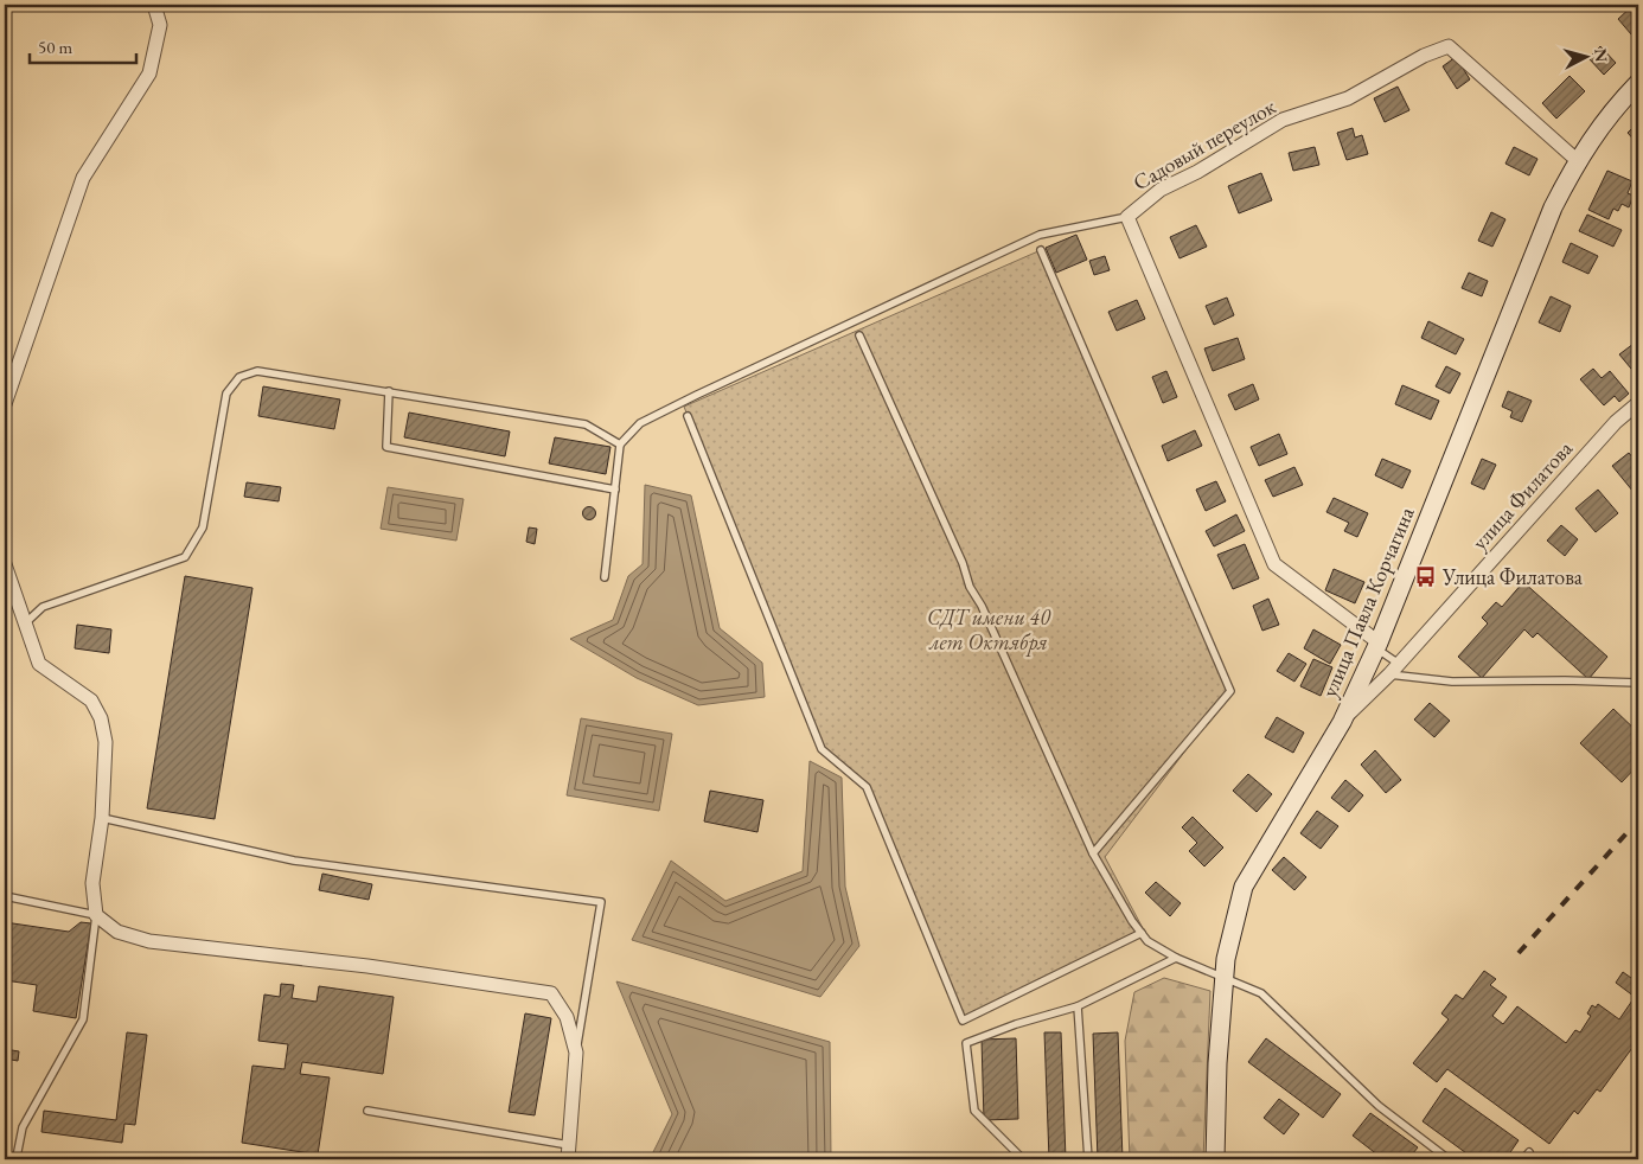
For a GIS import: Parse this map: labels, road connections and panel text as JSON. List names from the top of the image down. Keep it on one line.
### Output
{"streets":{"main road":["улица Павла Корчагина"],"street":["Садовый переулок","улица Филатова"]},"crossings":[["Садовый переулок","улица Павла Корчагина"],["улица Филатова","улица Павла Корчагина"]],"parks":["СДТ имени 40 лет Октября"],"places":{"bus stop":["Улица Филатова"]},"scale_bar":"50 m","north":"right"}
